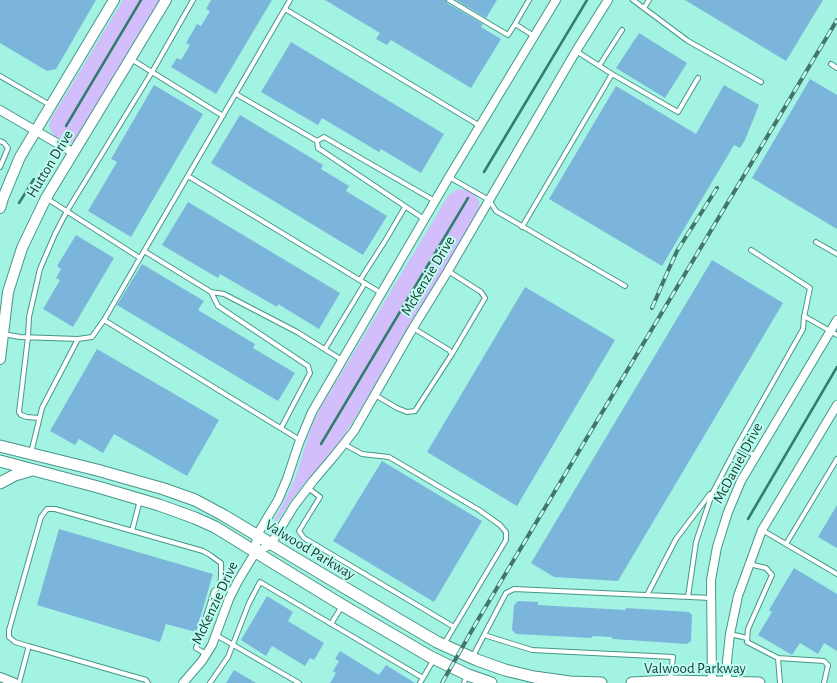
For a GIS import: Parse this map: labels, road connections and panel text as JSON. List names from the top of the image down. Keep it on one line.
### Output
{"streets":{"main road":["Valwood Parkway"],"street":["Hutton Drive","McKenzie Drive","McDaniel Drive"]},"crossings":[["McKenzie Drive","Valwood Parkway"],["McDaniel Drive","Valwood Parkway"]]}
